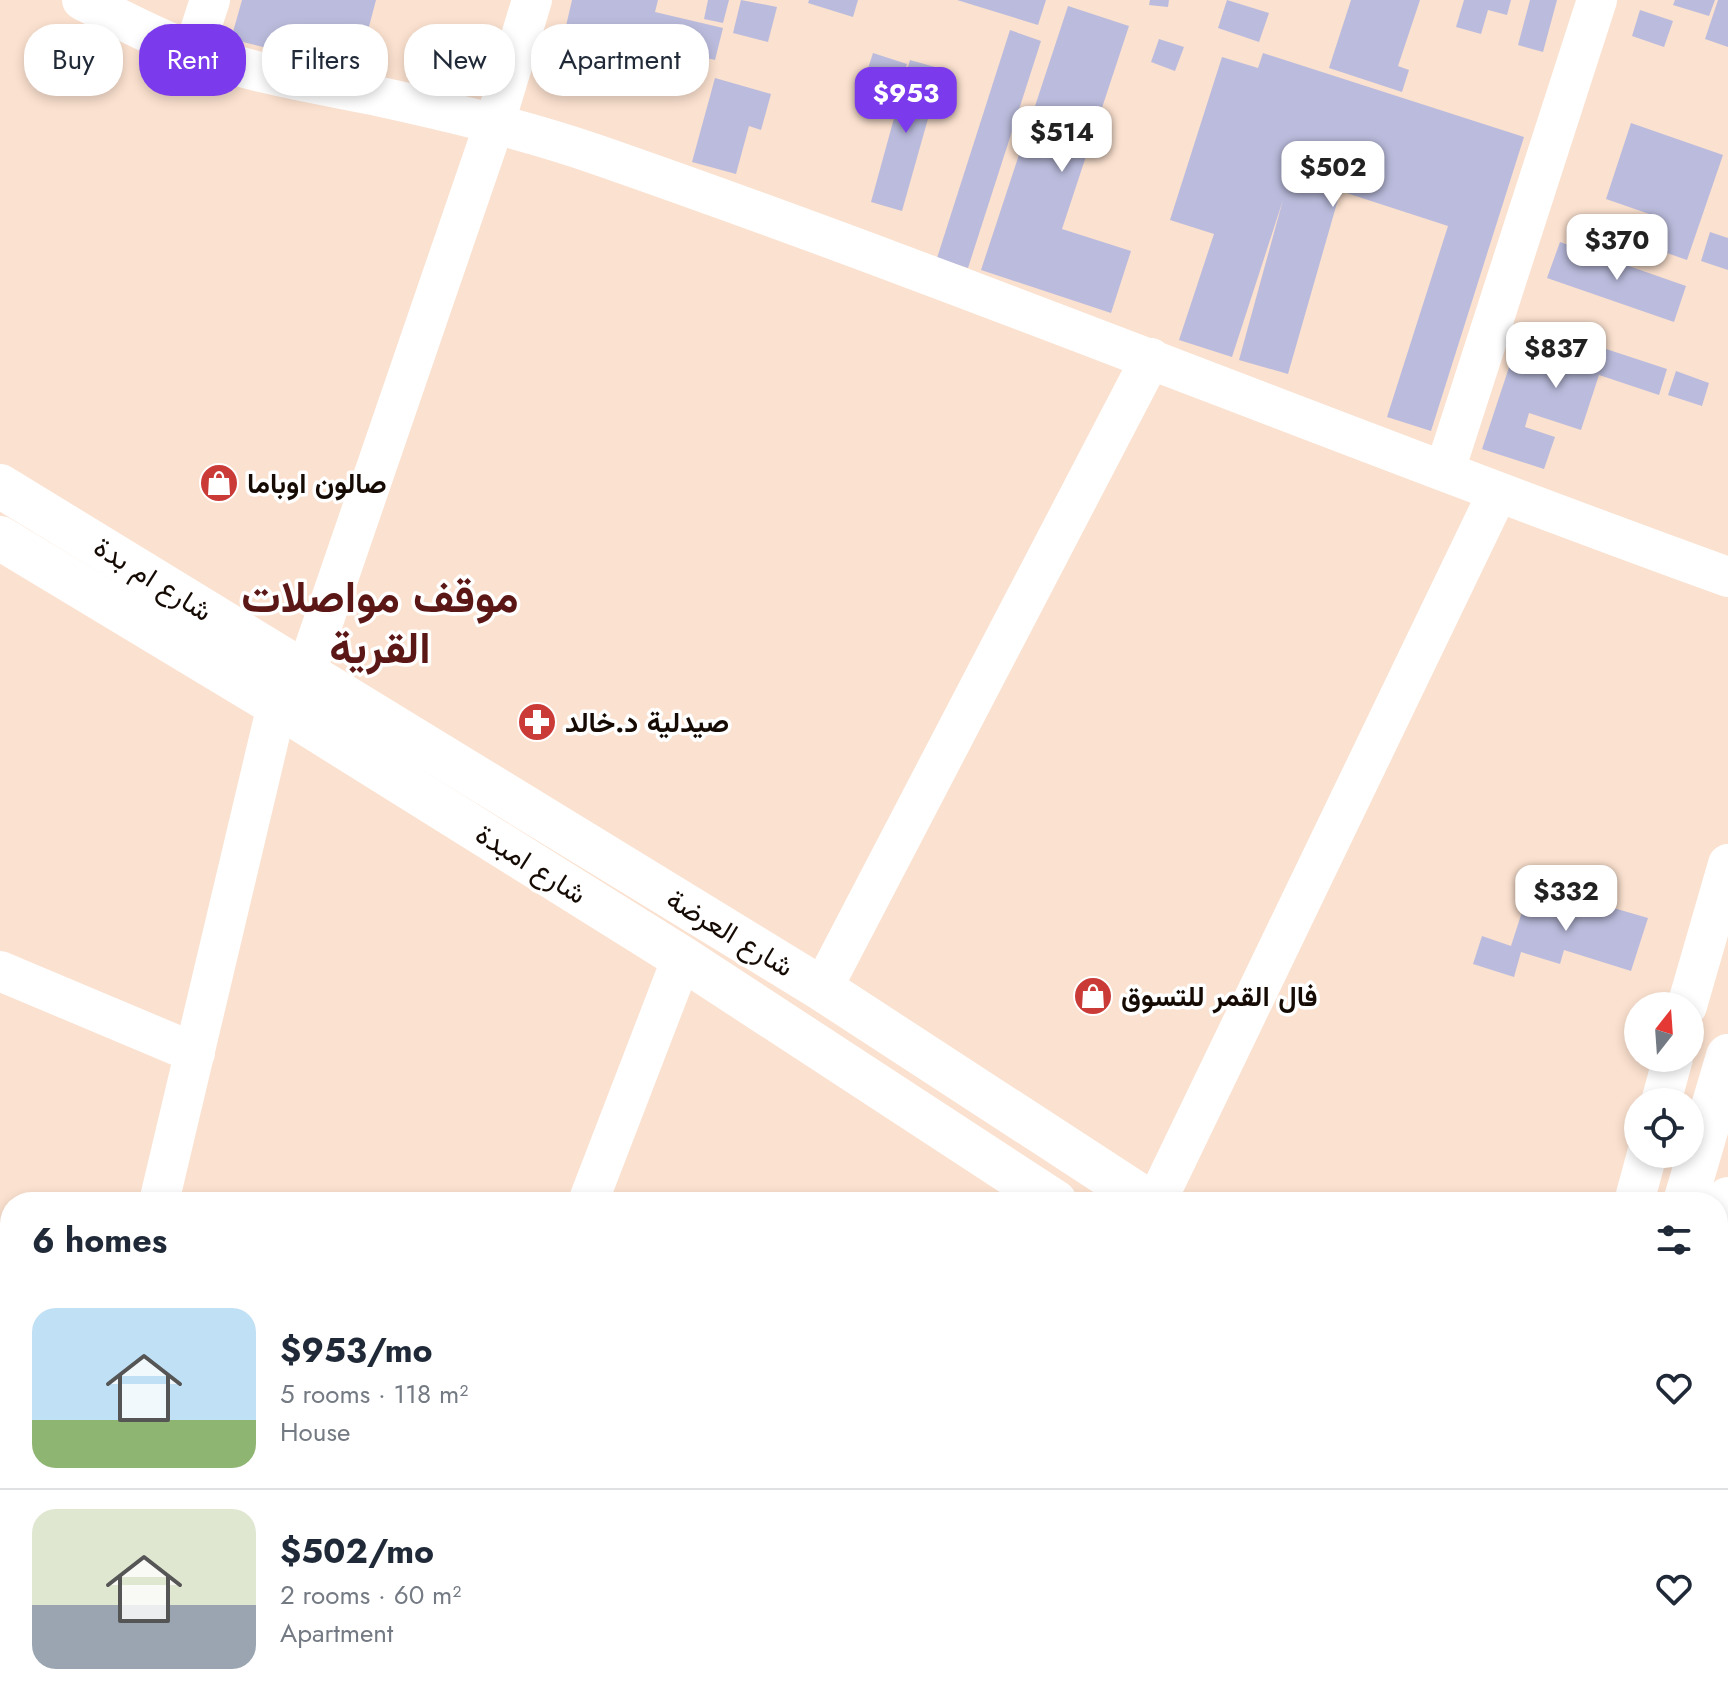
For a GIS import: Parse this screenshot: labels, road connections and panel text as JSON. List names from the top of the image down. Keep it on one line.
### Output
{"streets":{"main road":["شارع ام بدة","شارع امبدة","شارع العرضة"]},"crossings":[["شارع ام بدة","شارع العرضة"]],"districts":["موقف مواصلات القرية"],"places":{"shop":["صالون اوباما","فال القمر للتسوق"],"pharmacy":["صيدلية د.خالد"]},"north":"top","page":{"chip":["Buy","Rent","Filters","New","Apartment"],"price":["$953","$514","$502","$370","$837","$332"],"heading":"6 homes","list":[{"name":"$953/mo","note":"5 rooms · 118 m² · House"},{"name":"$502/mo","note":"2 rooms · 60 m² · Apartment"}]}}
